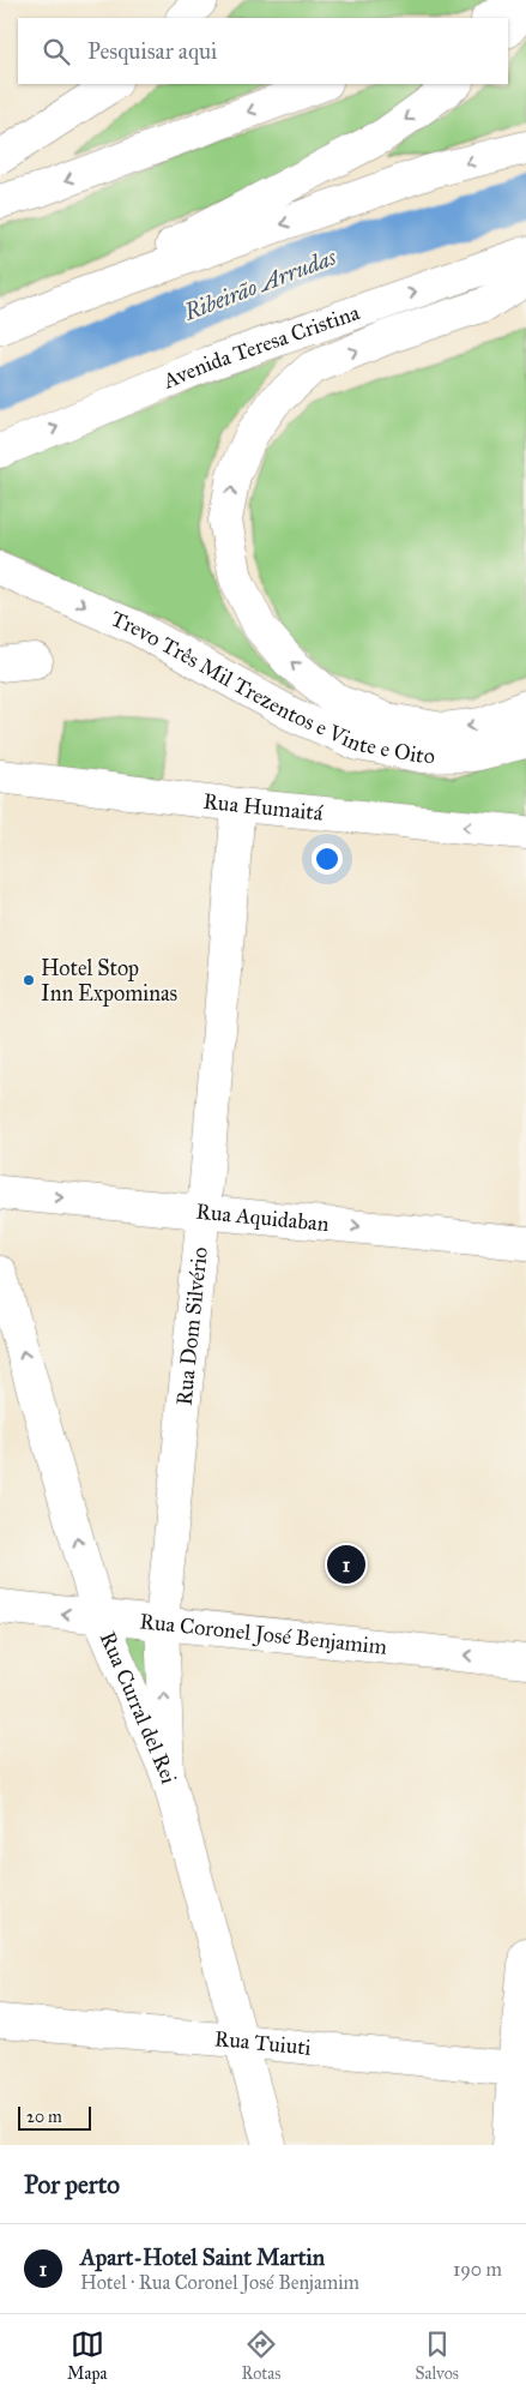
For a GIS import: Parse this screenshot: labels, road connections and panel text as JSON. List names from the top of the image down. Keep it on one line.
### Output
{"streets":{"main road":["Avenida Teresa Cristina","Trevo Três Mil Trezentos e Vinte e Oito","Rua Humaitá","Rua Aquidaban","Rua Dom Silvério","Rua Coronel José Benjamim","Rua Curral del Rei","Rua Tuiuti"]},"crossings":[["Rua Humaitá","Rua Dom Silvério"],["Rua Aquidaban","Rua Dom Silvério"],["Rua Dom Silvério","Rua Coronel José Benjamim"],["Rua Dom Silvério","Rua Curral del Rei"],["Rua Coronel José Benjamim","Rua Curral del Rei"],["Rua Curral del Rei","Rua Tuiuti"]],"one_way":["Rua Humaitá","Rua Aquidaban","Rua Coronel José Benjamim","Rua Curral del Rei"],"water":["Ribeirão Arrudas"],"places":["Hotel Stop Inn Expominas"],"scale_bar":"20 m","page":{"search":"Pesquisar aqui","pins":"1","scale":"20 m","heading":"Por perto","list":[{"mark":"1","name":"Apart-Hotel Saint Martin","note":"Hotel · Rua Coronel José Benjamim","value":"190 m"}],"nav":["Mapa","Rotas","Salvos"]}}
